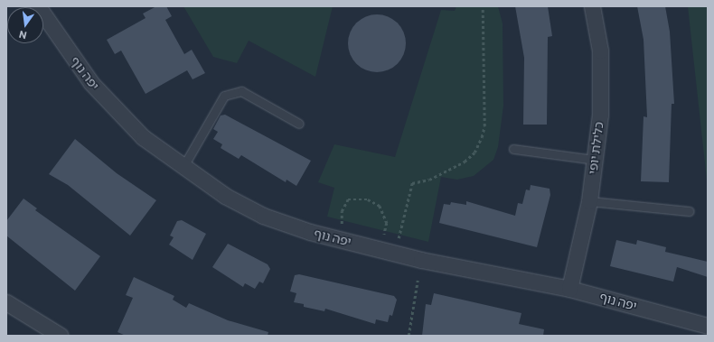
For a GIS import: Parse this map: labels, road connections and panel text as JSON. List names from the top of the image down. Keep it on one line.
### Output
{"streets":{"street":["יפה נוף","כלילת יופי"]},"crossings":[["יפה נוף","כלילת יופי"]],"north":"bottom"}
